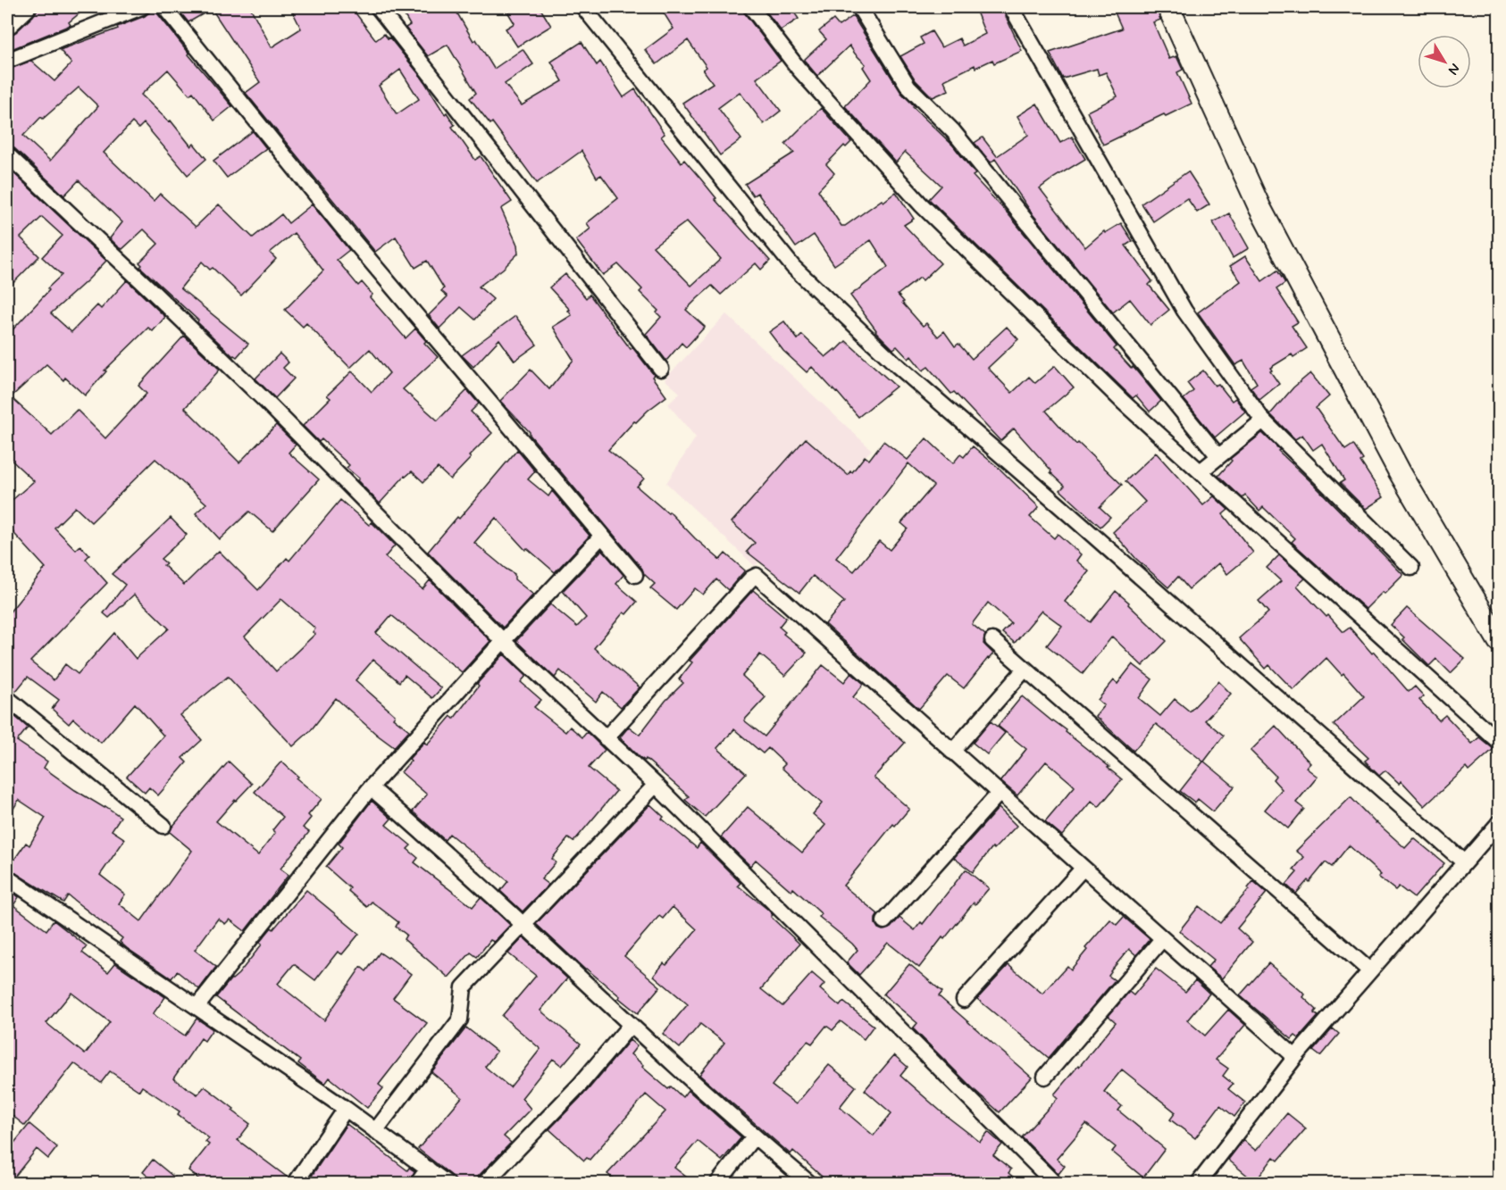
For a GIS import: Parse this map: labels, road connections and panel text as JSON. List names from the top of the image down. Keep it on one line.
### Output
{"north":"bottom right"}
